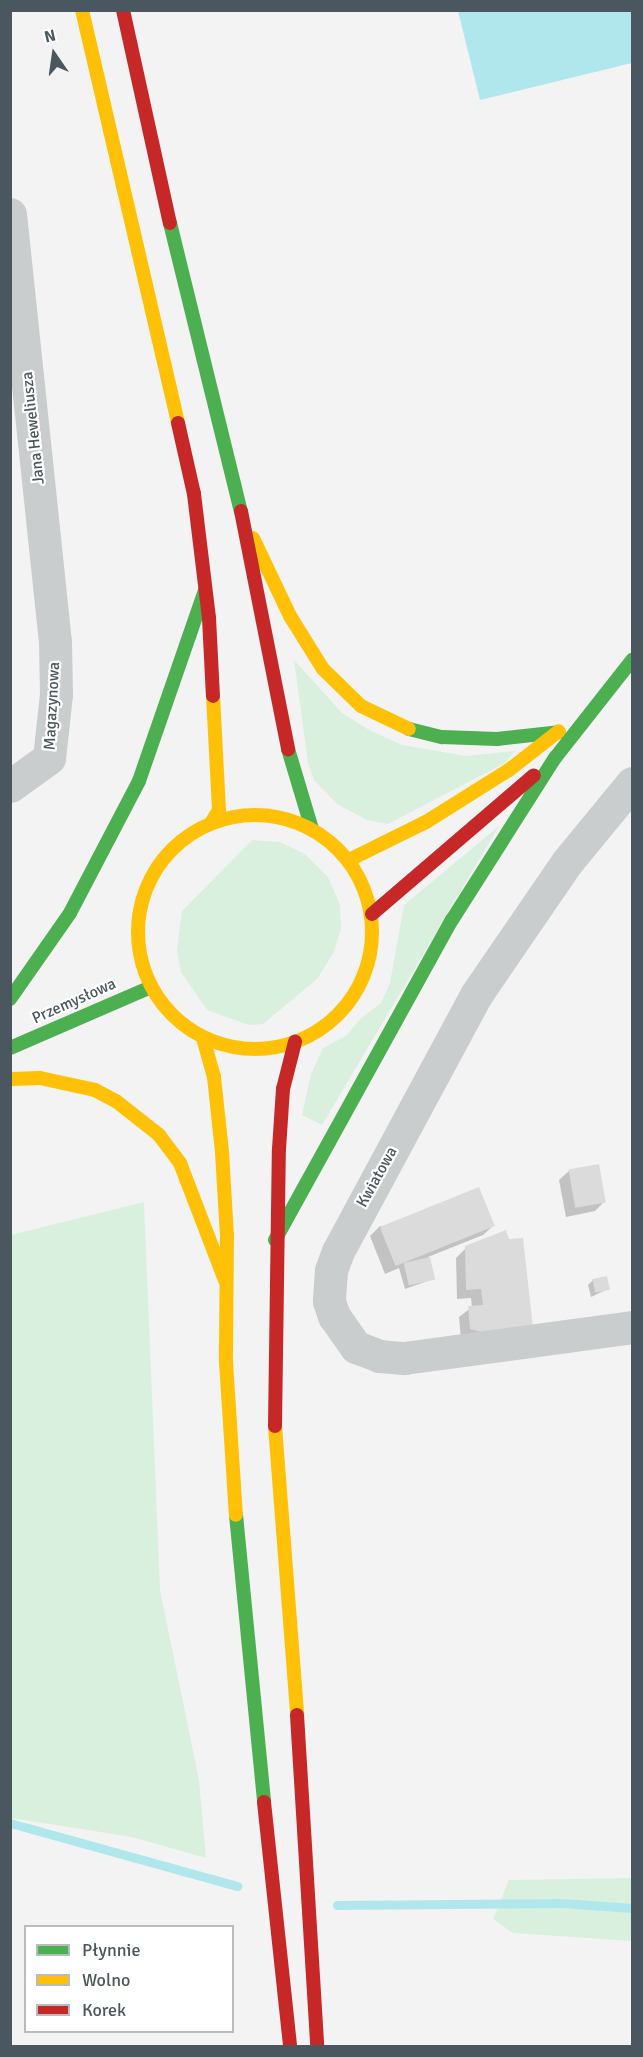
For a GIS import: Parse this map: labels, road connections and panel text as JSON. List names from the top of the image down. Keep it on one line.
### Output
{"streets":{"main road":["Przemysłowa"],"street":["Jana Heweliusza","Magazynowa","Kwiatowa"]},"crossings":[["Jana Heweliusza","Magazynowa"]],"legend":["Płynnie","Wolno","Korek"],"north":"top"}
